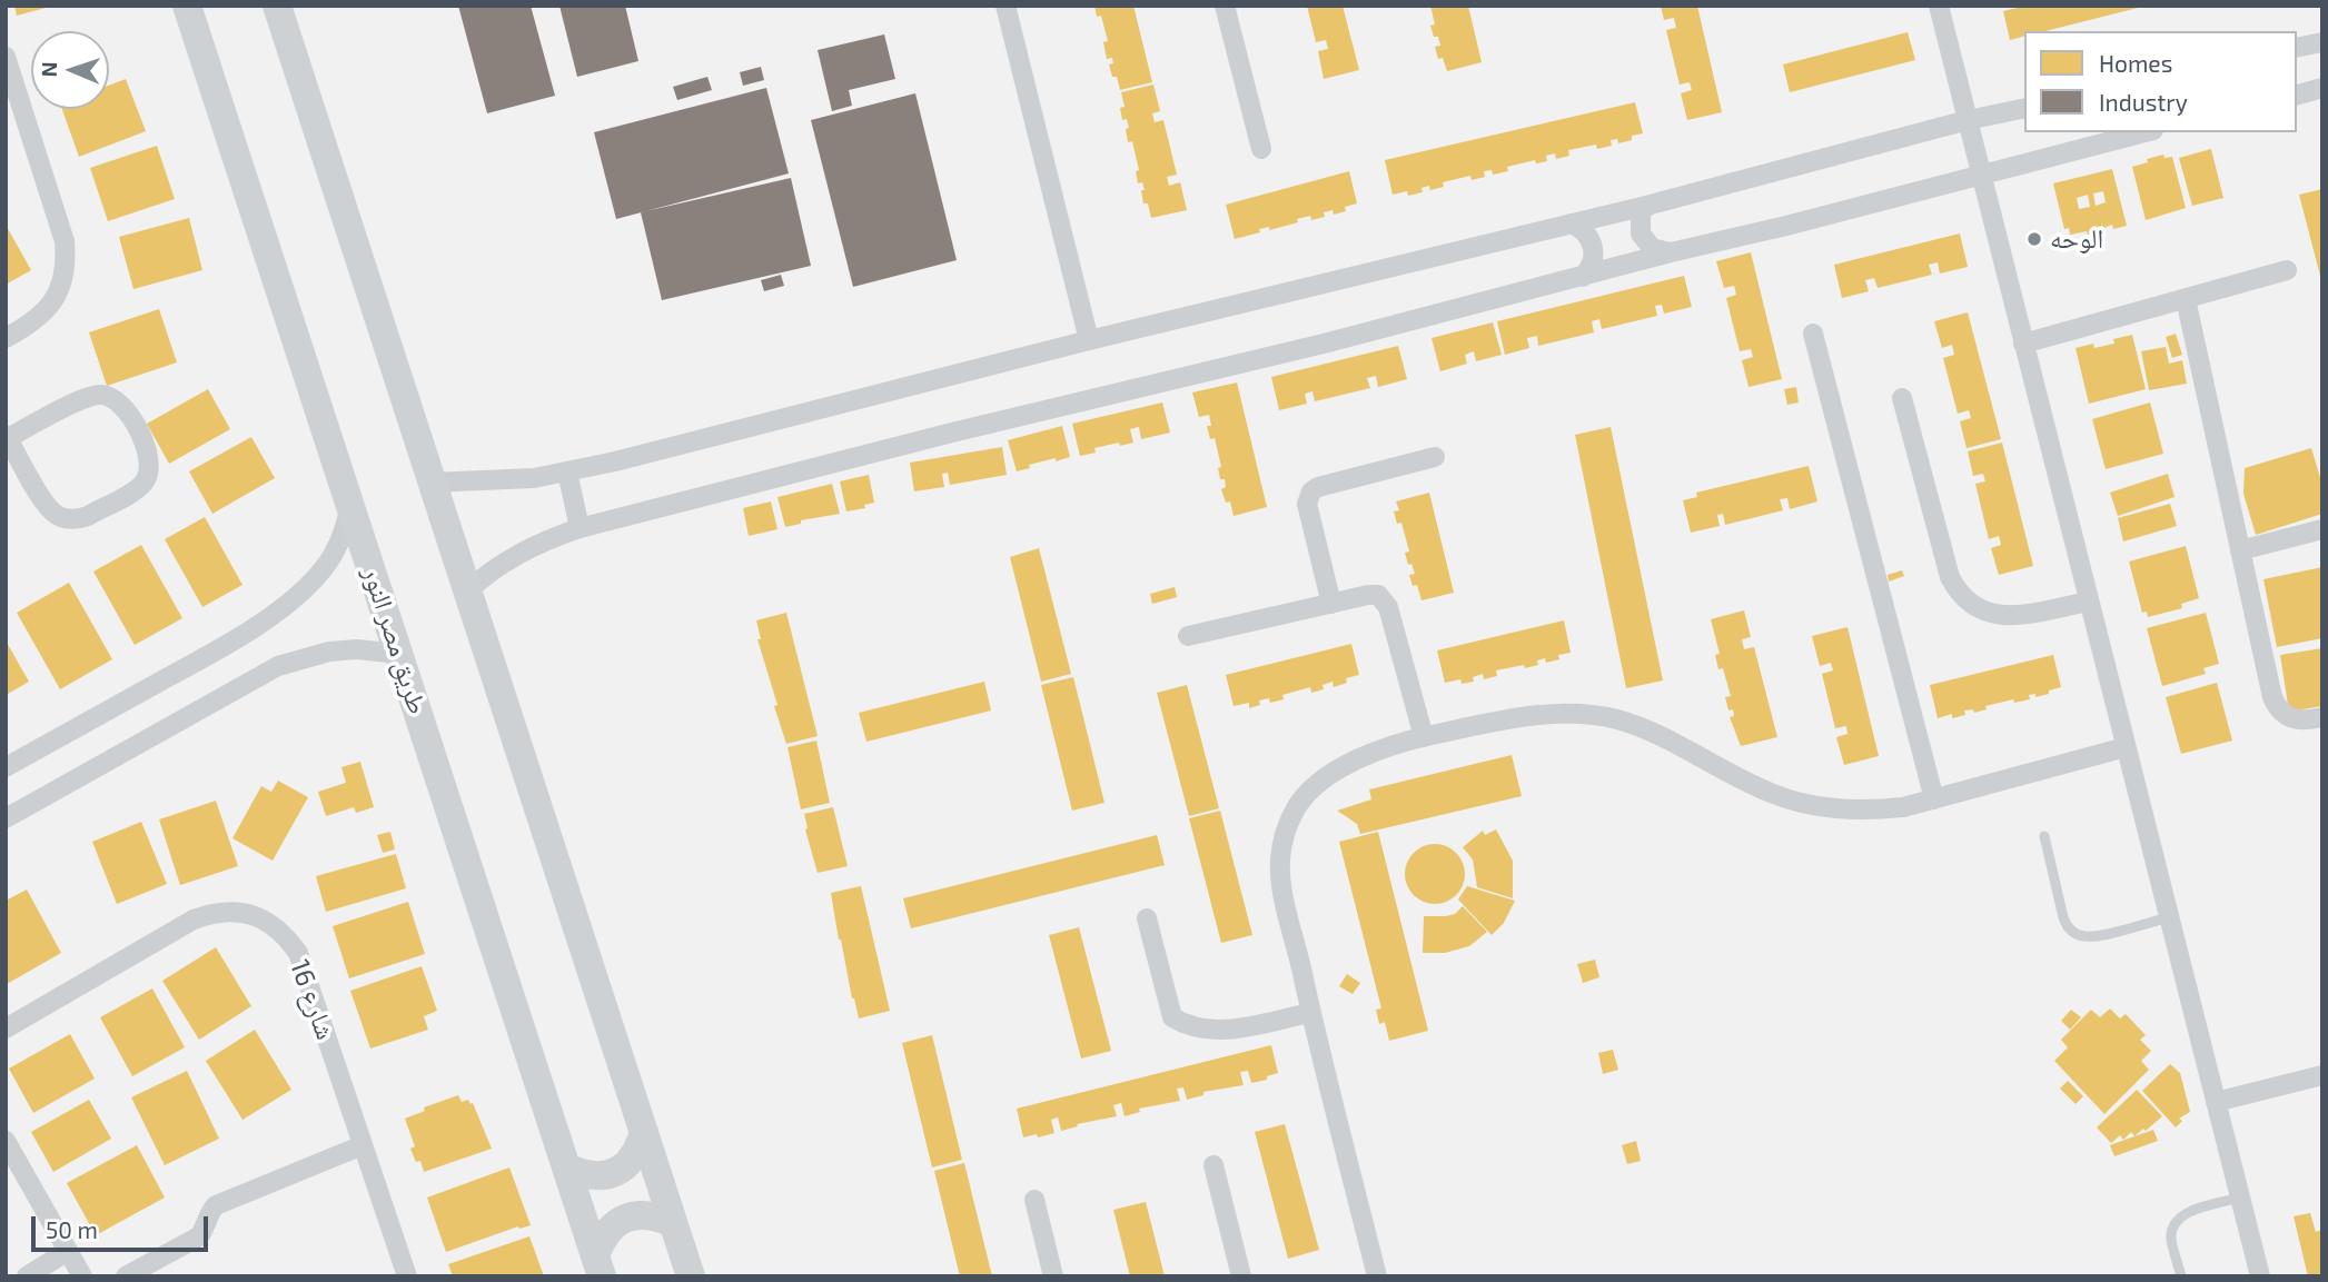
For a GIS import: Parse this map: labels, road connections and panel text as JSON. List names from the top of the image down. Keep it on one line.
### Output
{"streets":{"street":["طريق مصر النور","شارع 16"]},"places":["الوحه"],"legend":["Homes","Industry"],"scale_bar":"50 m","north":"left"}
